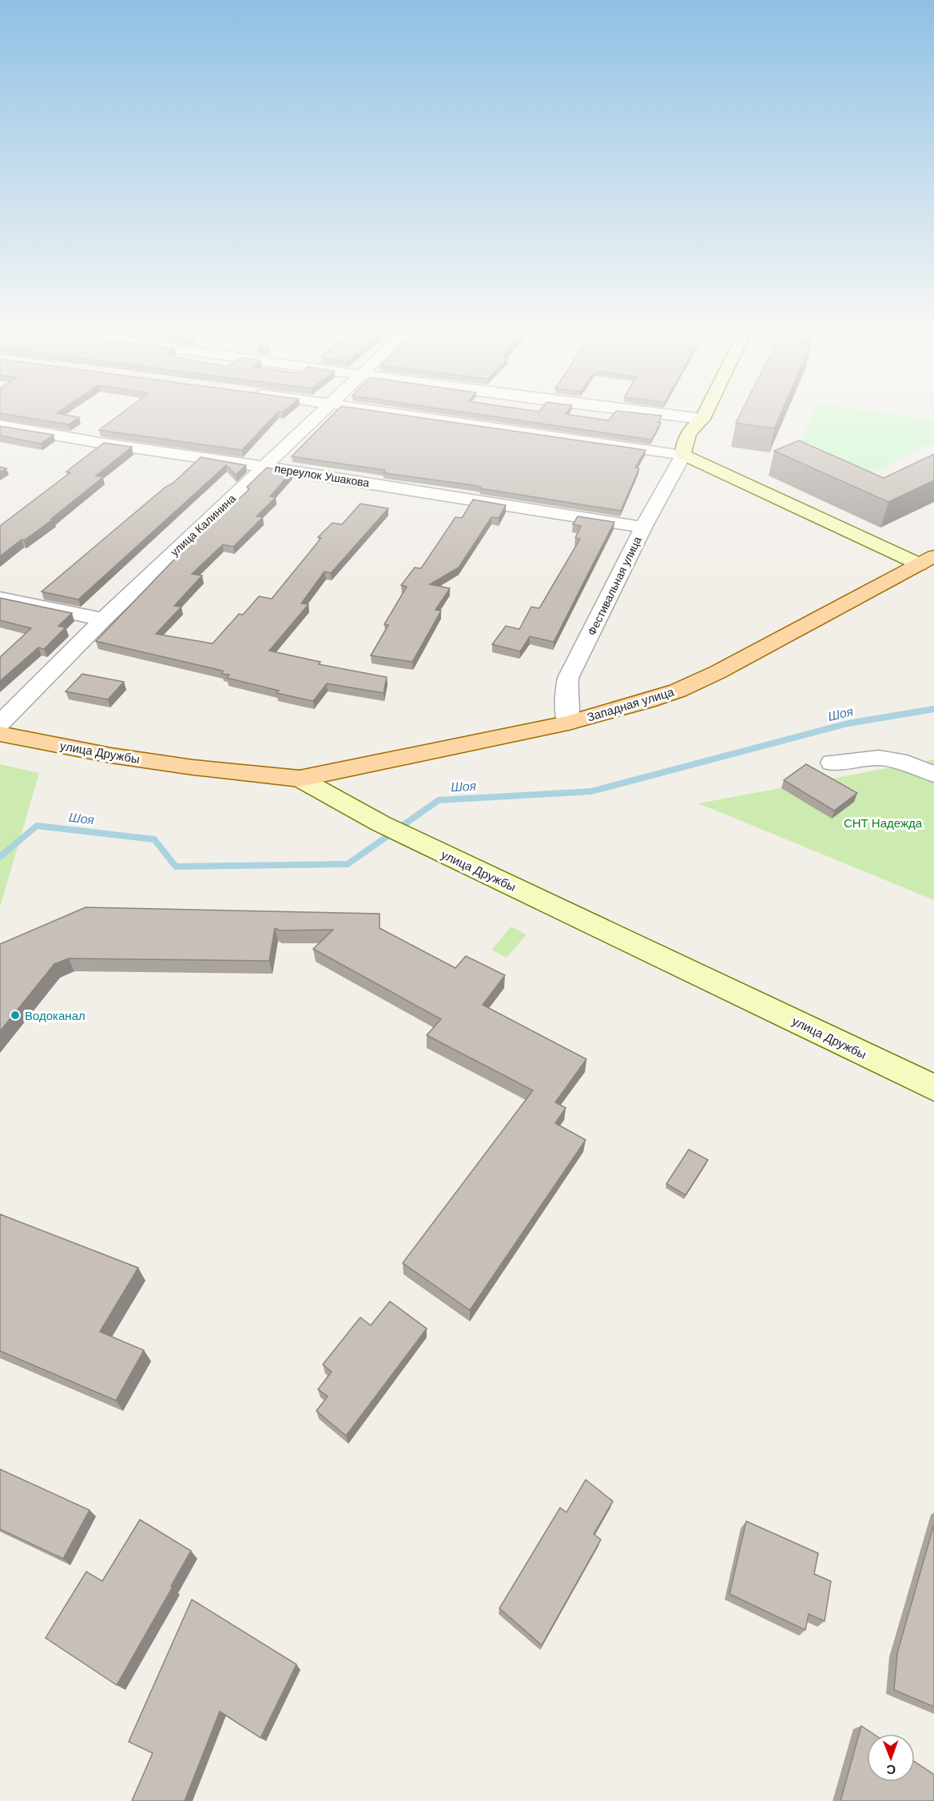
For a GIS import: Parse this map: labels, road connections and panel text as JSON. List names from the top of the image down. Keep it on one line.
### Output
{"streets":{"main road":["Западная улица","улица Дружбы"],"street":["переулок Ушакова","улица Калинина","Фестивальная улица"]},"crossings":[["переулок Ушакова","улица Калинина"],["переулок Ушакова","Фестивальная улица"],["Фестивальная улица","Западная улица"],["Западная улица","улица Дружбы"]],"water":["Шоя"],"parks":["СНТ Надежда"],"places":["Водоканал"],"north":"bottom"}
